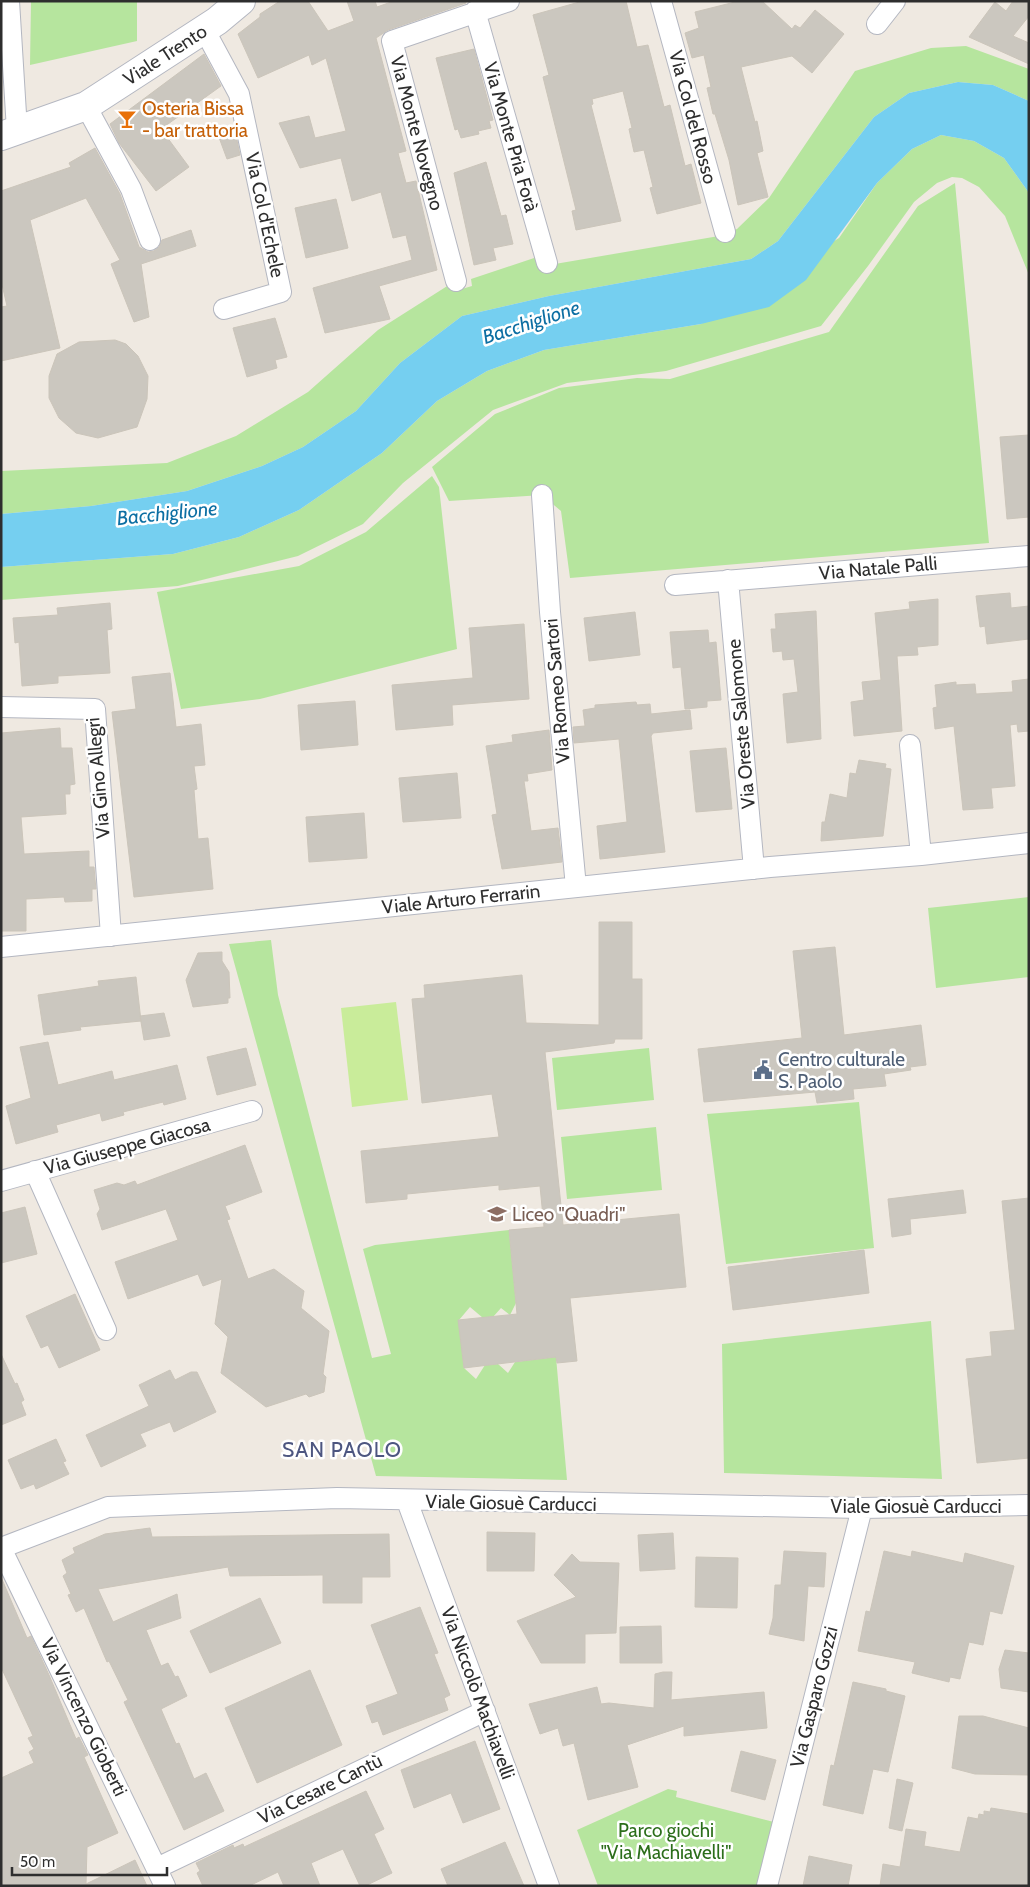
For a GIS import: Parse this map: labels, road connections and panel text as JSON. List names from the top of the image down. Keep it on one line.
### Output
{"streets":{"main road":["Viale Trento"],"street":["Via Col del Rosso","Via Monte Novegno","Via Monte Pria Forà","Via Col d'Echele","Via Natale Palli","Via Romeo Sartori","Via Oreste Salomone","Via Gino Allegri","Viale Arturo Ferrarin","Via Giuseppe Giacosa","Viale Giosuè Carducci","Via Niccolò Machiavelli","Via Gasparo Gozzi","Via Vincenzo Gioberti","Via Cesare Cantù"]},"crossings":[["Viale Trento","Via Col d'Echele"],["Via Monte Novegno","Via Monte Pria Forà"],["Via Natale Palli","Via Oreste Salomone"],["Via Romeo Sartori","Viale Arturo Ferrarin"],["Via Oreste Salomone","Viale Arturo Ferrarin"],["Via Gino Allegri","Viale Arturo Ferrarin"],["Viale Giosuè Carducci","Via Niccolò Machiavelli"],["Viale Giosuè Carducci","Via Gasparo Gozzi"],["Viale Giosuè Carducci","Via Vincenzo Gioberti"],["Via Niccolò Machiavelli","Via Cesare Cantù"],["Via Vincenzo Gioberti","Via Cesare Cantù"]],"districts":["SAN PAOLO"],"water":["Bacchiglione"],"parks":["Parco giochi \"Via Machiavelli\""],"places":{"bar":["Osteria Bissa - bar trattoria"],"public building":["Centro culturale S. Paolo"],"school or university":["Liceo \"Quadri\""]},"scale_bar":"50 m"}
